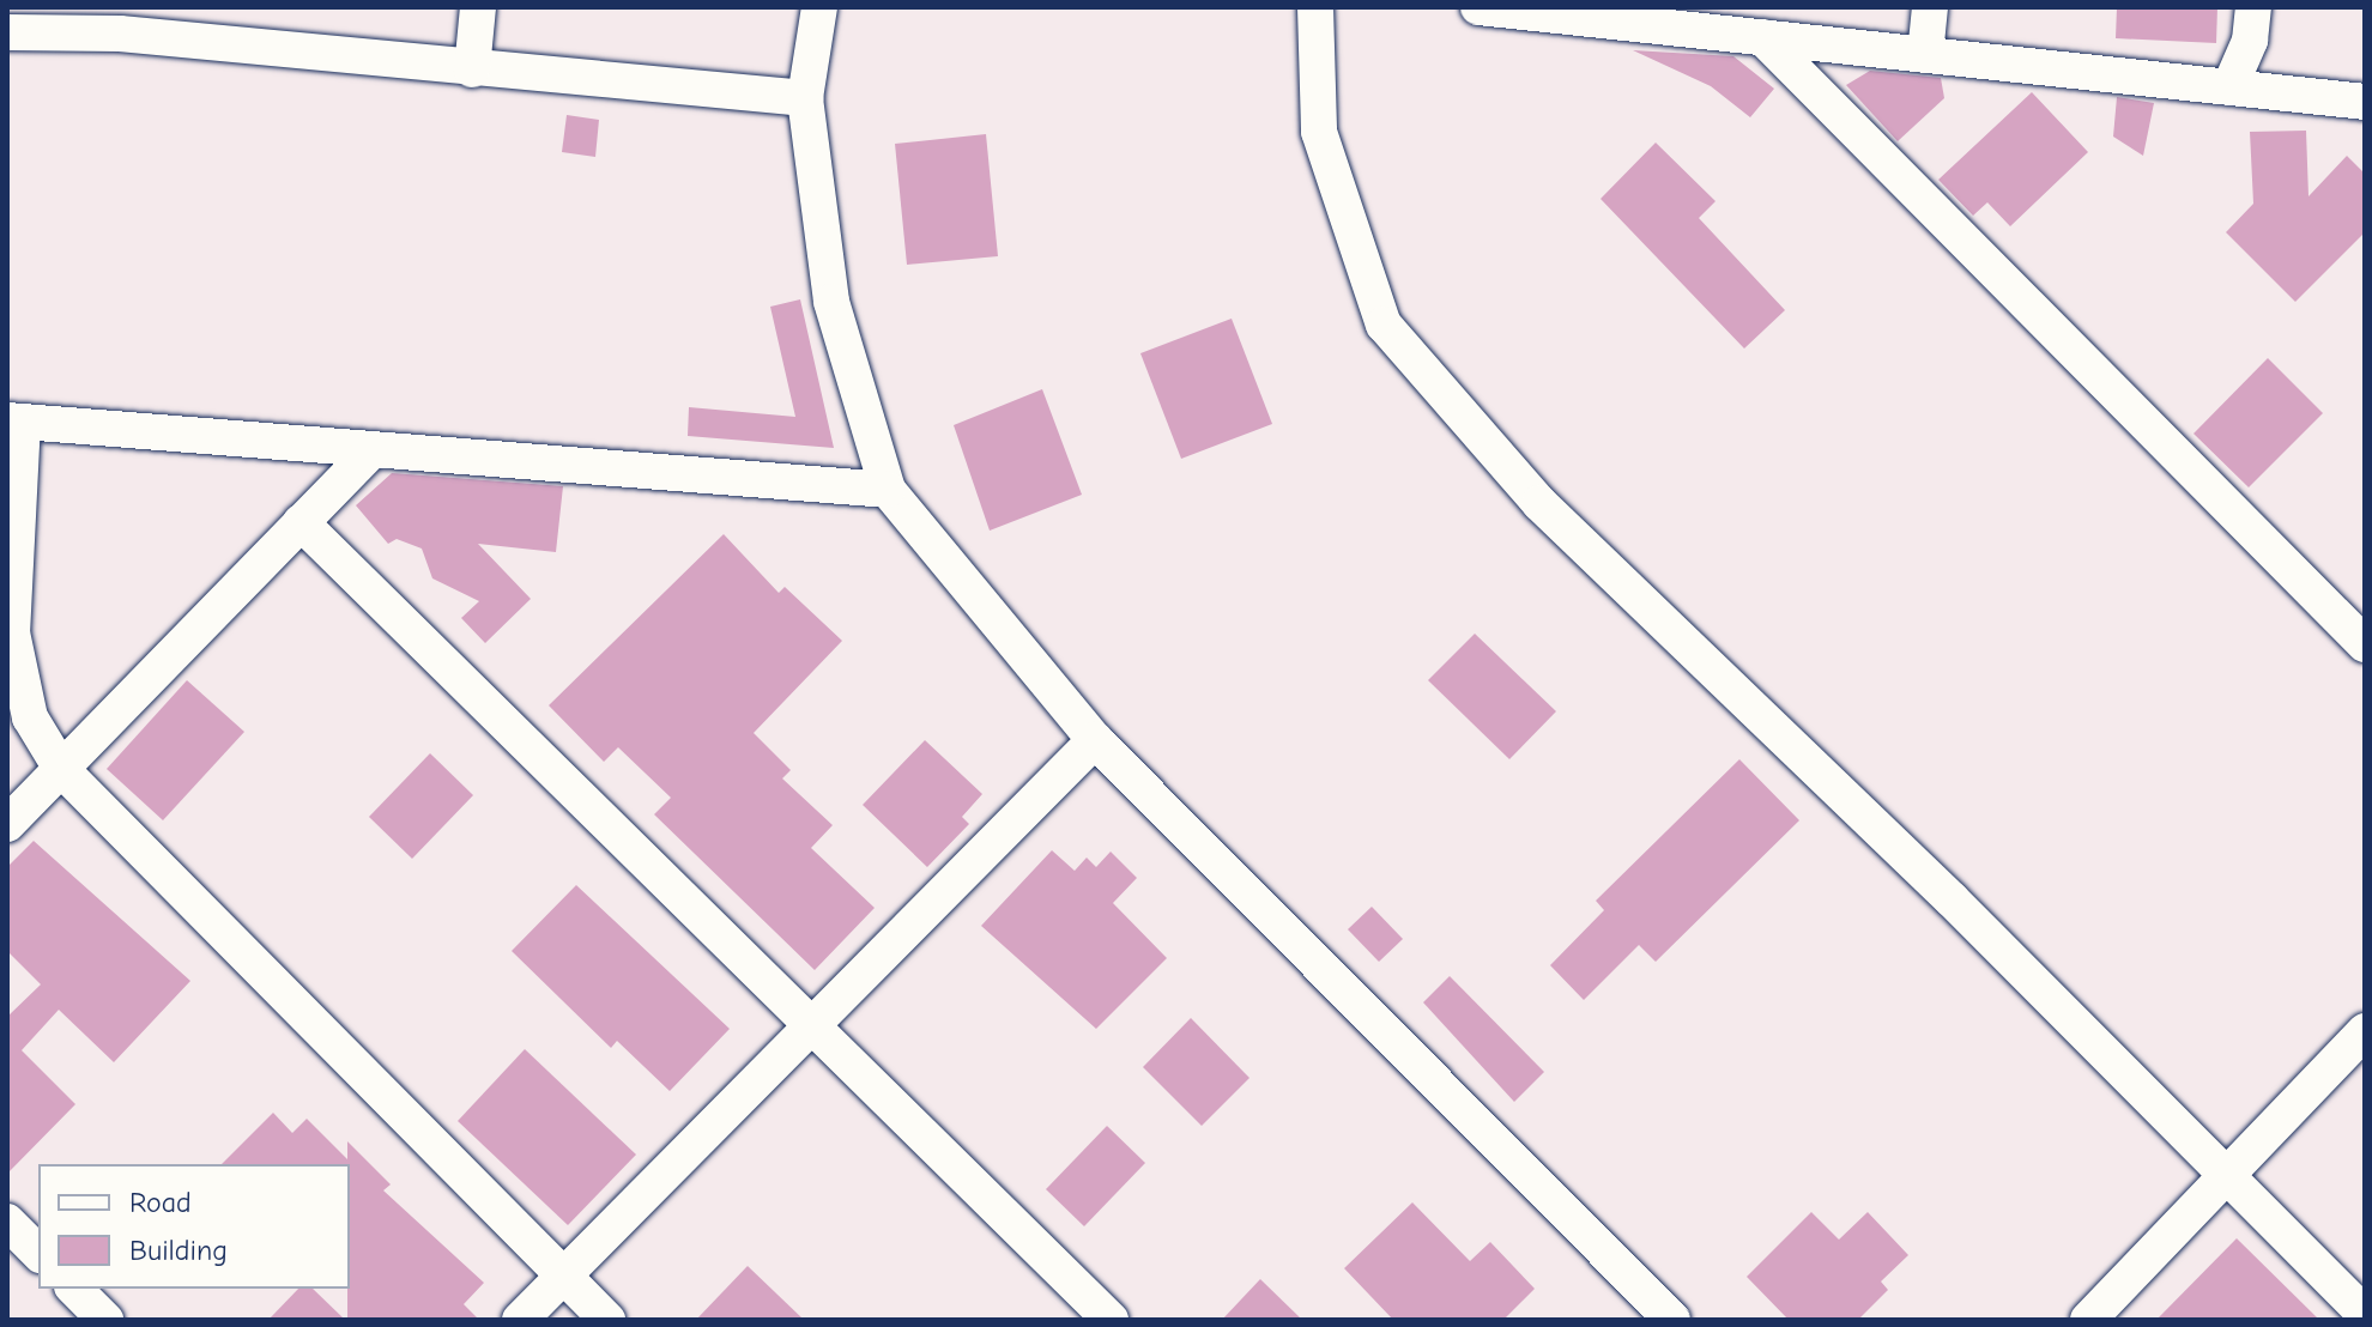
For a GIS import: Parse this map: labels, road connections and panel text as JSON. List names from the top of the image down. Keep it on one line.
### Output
{"legend":["Road","Building"]}
